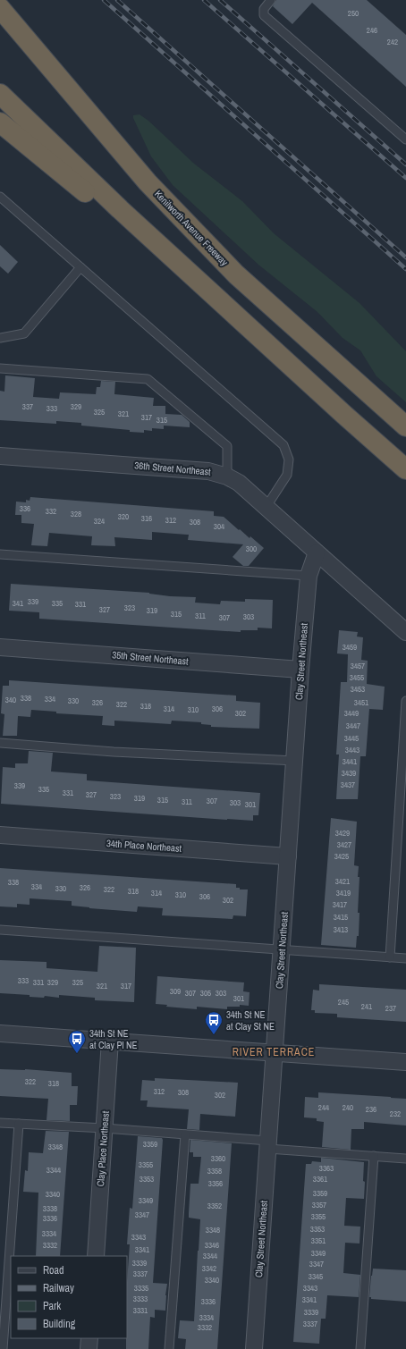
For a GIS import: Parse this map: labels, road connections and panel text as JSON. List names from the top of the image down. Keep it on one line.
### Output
{"streets":{"highway":["Kenilworth Avenue Freeway"],"street":["36th Street Northeast","35th Street Northeast","Clay Street Northeast","34th Place Northeast","Clay Place Northeast"]},"crossings":[["36th Street Northeast","Clay Street Northeast"],["35th Street Northeast","Clay Street Northeast"],["Clay Street Northeast","34th Place Northeast"]],"districts":["RIVER TERRACE"],"places":{"bus stop":["34th St NE at Clay St NE","34th St NE at Clay Pl NE"]},"house_numbers":["250","246","242","337","329","333","325","321","317","315","336","332","328","320","316","312","324","308","304","300","339","341","335","331","323","327","319","315","311","303","307","3459","3457","3455","3453","338","334","340","330","326","3451","322","318","314","306","310","302","3449","3447","3445","3443","3441","3439","3437","339","335","331","327","323","319","315","307","311","303","301","3429","3427","3425","3421","338","334","326","330","322","318","314","3419","310","306","302","3417","3415","3413","333","331","329","325","321","317","309","307","305","303","301","245","241","237","322","318","312","308","302","244","240","236","232","3359","3348","3360","3355","3363","3344","3358","3353","3361","3356","3359","3340","3349","3357","3352","3338","3347","3355","3336","3353","3348","3334","3343","3351","3332","3346","3341","3349","3344","3339","3347","3342","3337","3345","3340","3335","3343","3333","3341","3336","3331","3339","3334","3337","3332"],"legend":["Road","Railway","Park","Building"]}
